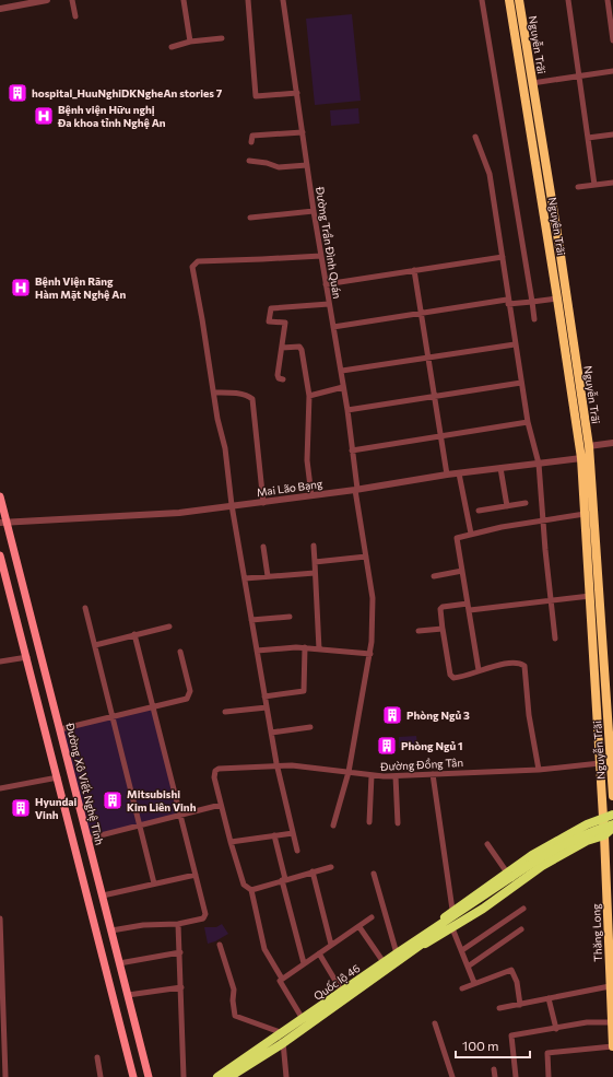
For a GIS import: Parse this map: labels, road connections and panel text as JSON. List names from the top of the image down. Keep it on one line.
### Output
{"streets":{"highway":["Quốc lộ 46"],"main road":["Nguyễn Trãi","Nguyên Trãi","Đường Xô Viết Nghệ Tĩnh","Thăng Long"],"street":["Đường Trần Đình Quán","Mai Lão Bạng","Đường Đồng Tân"]},"crossings":[["Nguyễn Trãi","Nguyên Trãi"],["Nguyễn Trãi","Mai Lão Bạng"],["Nguyễn Trãi","Đường Đồng Tân"],["Nguyễn Trãi","Thăng Long"],["Nguyên Trãi","Mai Lão Bạng"],["Đường Trần Đình Quán","Mai Lão Bạng"],["Đường Trần Đình Quán","Đường Đồng Tân"],["Mai Lão Bạng","Đường Xô Viết Nghệ Tĩnh"]],"places":{"building":["hospital_HuuNghiDKNgheAn stories 7","Phòng Ngủ 3","Phòng Ngủ 1","Mitsubishi Kim Liên Vinh","Hyundai Vinh"],"hospital":["Bệnh viện Hữu nghị Đa khoa tỉnh Nghệ An","Bệnh Viện Răng Hàm Mặt Nghệ An"]},"scale_bar":"100 m"}
